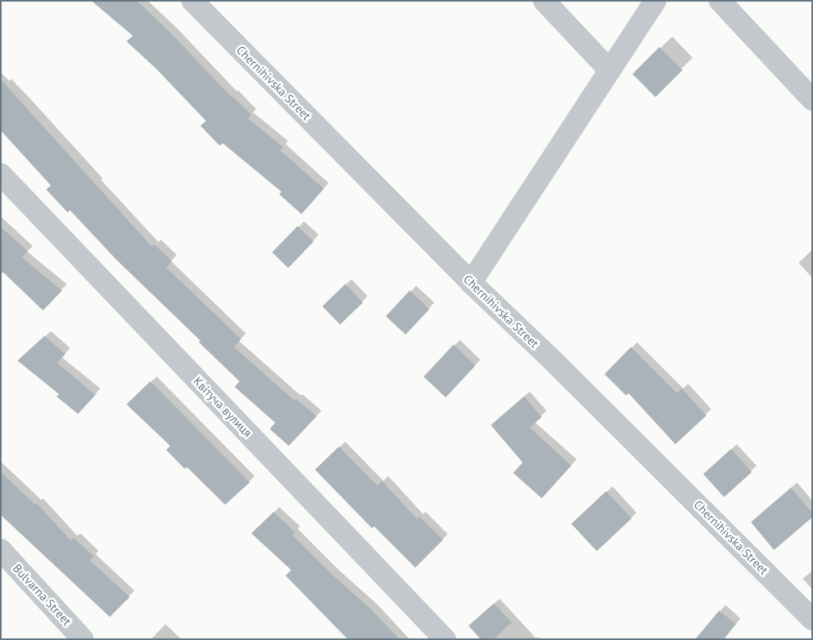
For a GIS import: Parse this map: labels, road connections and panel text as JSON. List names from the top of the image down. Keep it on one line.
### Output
{"streets":{"street":["Chernihivska Street","Квітуча вулиця","Bulvarna Street"]}}
